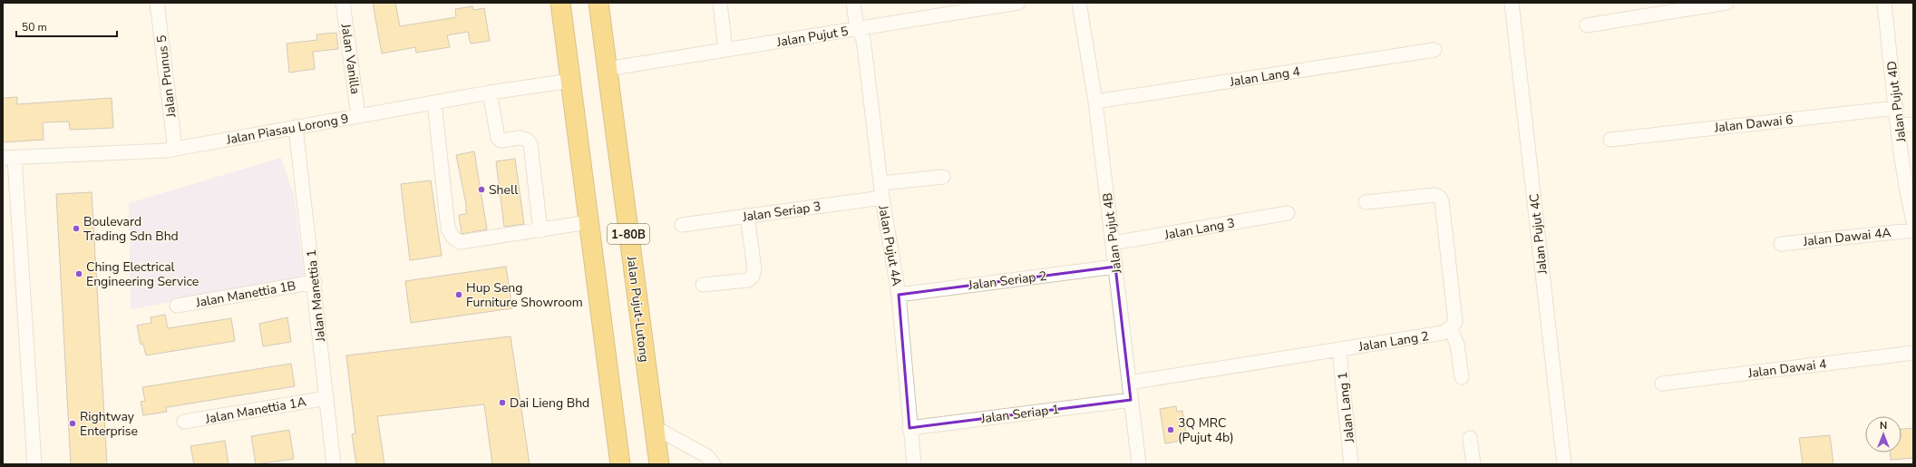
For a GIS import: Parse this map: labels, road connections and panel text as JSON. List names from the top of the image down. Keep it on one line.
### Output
{"streets":{"highway":["1-80B","Jalan Pujut-Lutong"],"street":["Jalan Pujut 5","Jalan Vanilla","Jalan Prunus 5","Jalan Lang 4","Jalan Pujut 4D","Jalan Dawai 6","Jalan Piasau Lorong 9","Jalan Seriap 3","Jalan Lang 3","Jalan Pujut 4B","Jalan Pujut 4C","Jalan Dawai 4A","Jalan Pujut 4A","Jalan Seriap 2","Jalan Manettia 1B","Jalan Manettia 1","Jalan Lang 2","Jalan Dawai 4","Jalan Lang 1","Jalan Manettia 1A","Jalan Seriap 1"]},"crossings":[["Jalan Pujut 5","Jalan Pujut 4A"],["Jalan Pujut 5","Jalan Pujut-Lutong"],["Jalan Vanilla","Jalan Piasau Lorong 9"],["Jalan Prunus 5","Jalan Piasau Lorong 9"],["Jalan Lang 4","Jalan Pujut 4B"],["Jalan Pujut 4D","Jalan Dawai 6"],["Jalan Piasau Lorong 9","Jalan Manettia 1"],["Jalan Seriap 3","Jalan Pujut 4A"],["Jalan Lang 3","Jalan Pujut 4B"],["Jalan Pujut 4B","Jalan Seriap 2"],["Jalan Pujut 4B","Jalan Lang 2"],["Jalan Pujut 4B","Jalan Seriap 1"],["Jalan Pujut 4A","Jalan Seriap 2"],["Jalan Pujut 4A","Jalan Seriap 1"],["Jalan Manettia 1B","Jalan Manettia 1"],["Jalan Manettia 1","Jalan Manettia 1A"],["Jalan Lang 2","Jalan Lang 1"]],"places":["Shell","Boulevard Trading Sdn Bhd","Ching Electrical Engineering Service","Hup Seng Furniture Showroom","Dai Lieng Bhd","Rightway Enterprise","3Q MRC (Pujut 4b)"],"scale_bar":"50 m","north":"top"}
